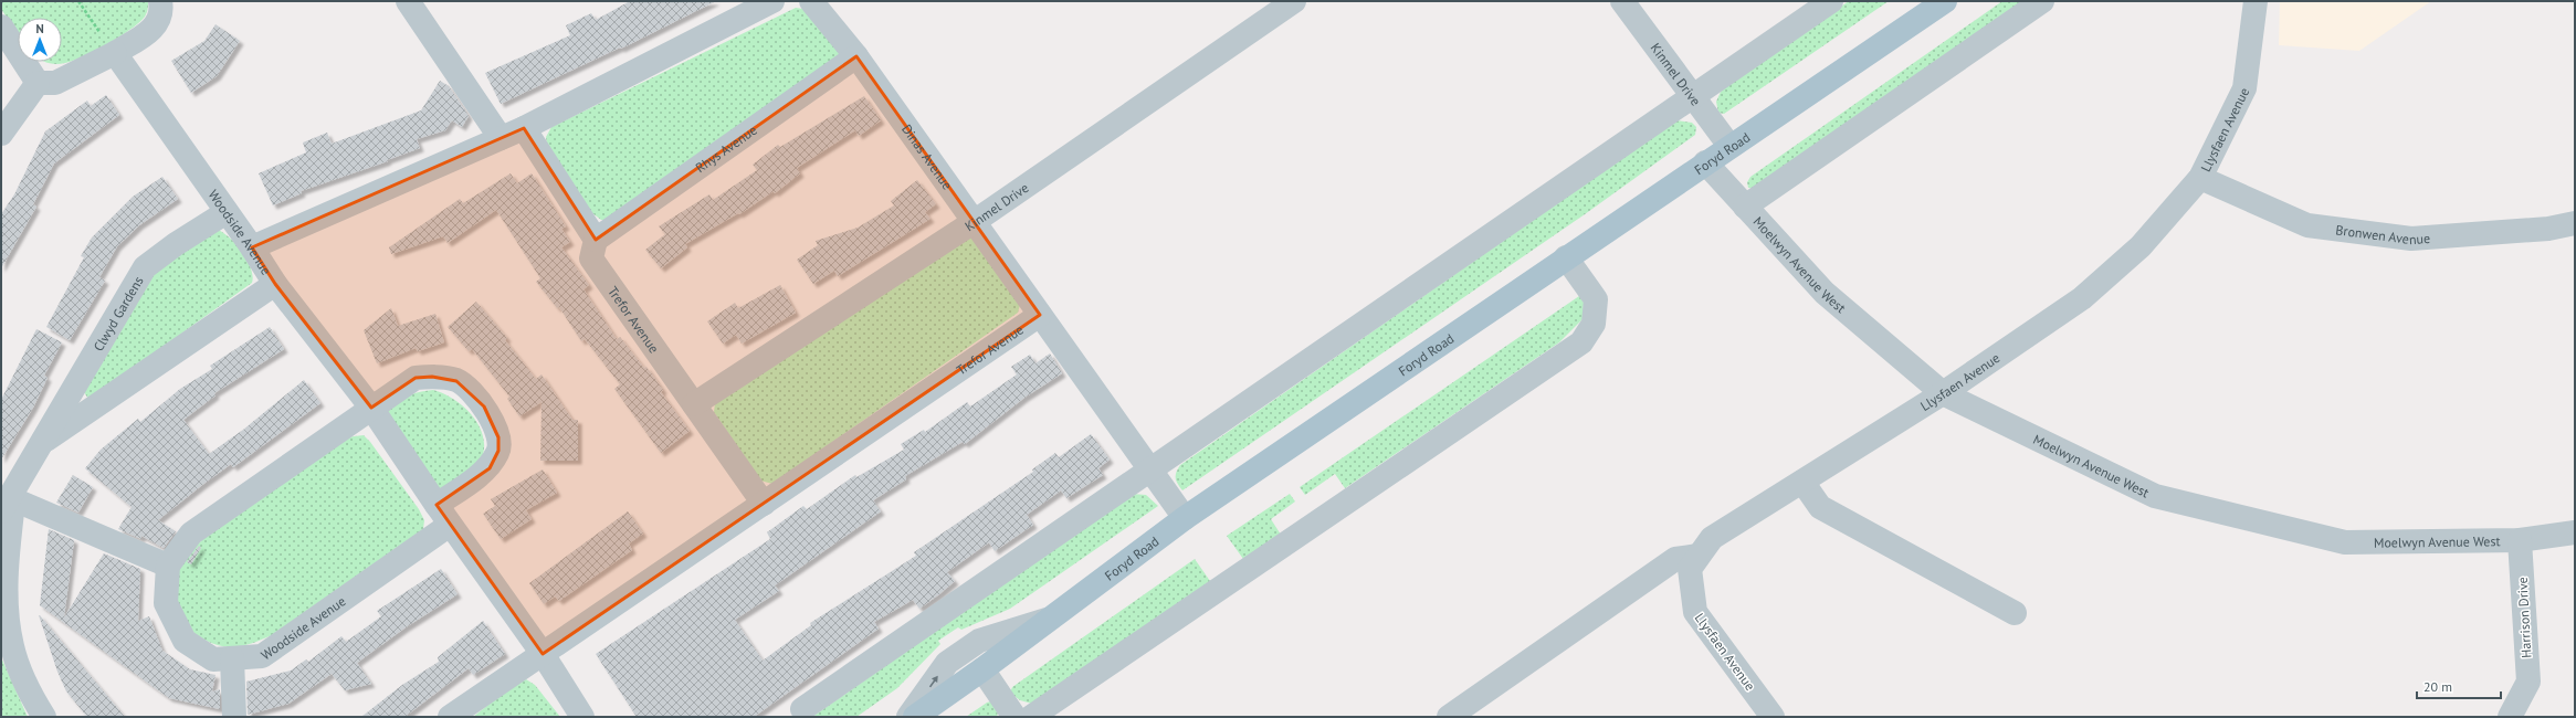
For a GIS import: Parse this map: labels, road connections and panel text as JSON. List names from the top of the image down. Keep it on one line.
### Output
{"streets":{"main road":["Foryd Road"],"street":["Kinmel Drive","Llysfaen Avenue","Rhys Avenue","Dinas Avenue","Woodside Avenue","Bronwen Avenue","Moelwyn Avenue West","Clwyd Gardens","Trefor Avenue","Harrison Drive"]},"crossings":[["Kinmel Drive","Foryd Road"],["Kinmel Drive","Dinas Avenue"],["Kinmel Drive","Trefor Avenue"],["Llysfaen Avenue","Bronwen Avenue"],["Llysfaen Avenue","Moelwyn Avenue West"],["Rhys Avenue","Dinas Avenue"],["Rhys Avenue","Trefor Avenue"],["Foryd Road","Dinas Avenue"],["Foryd Road","Moelwyn Avenue West"],["Dinas Avenue","Trefor Avenue"],["Woodside Avenue","Clwyd Gardens"],["Woodside Avenue","Trefor Avenue"],["Moelwyn Avenue West","Harrison Drive"]],"scale_bar":"20 m","north":"top"}
